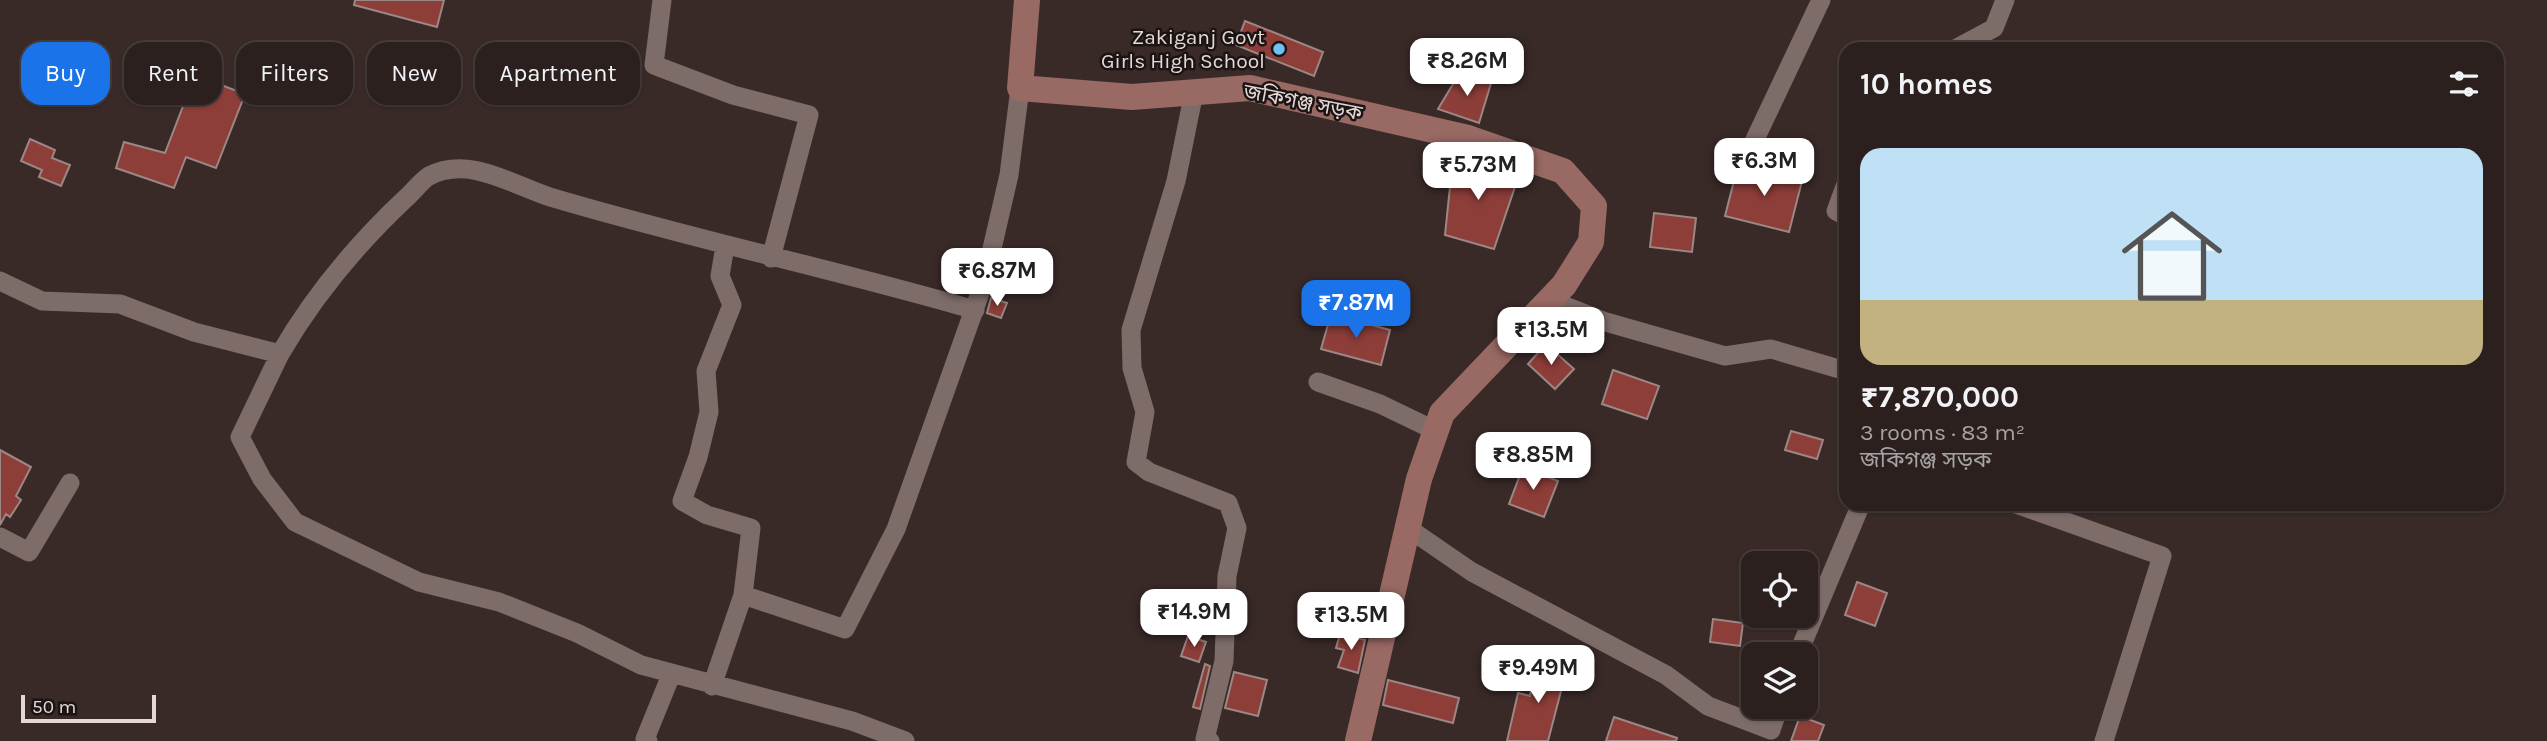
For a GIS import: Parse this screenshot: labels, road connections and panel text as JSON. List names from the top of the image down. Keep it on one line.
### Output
{"streets":{"main road":["জকিগঞ্জ সড়ক"]},"places":["Zakiganj Govt Girls High School"],"scale_bar":"50 m","page":{"price":["₹8.26M","₹6.3M","₹5.73M","₹6.87M","₹7.87M","₹13.5M","₹8.85M","₹14.9M","₹13.5M","₹9.49M"],"chip":["Buy","Rent","Filters","New","Apartment"],"heading":"10 homes","list":[{"name":"₹7,870,000","note":"3 rooms · 83 m² · জকিগঞ্জ সড়ক"}],"scale":"50 m"}}
